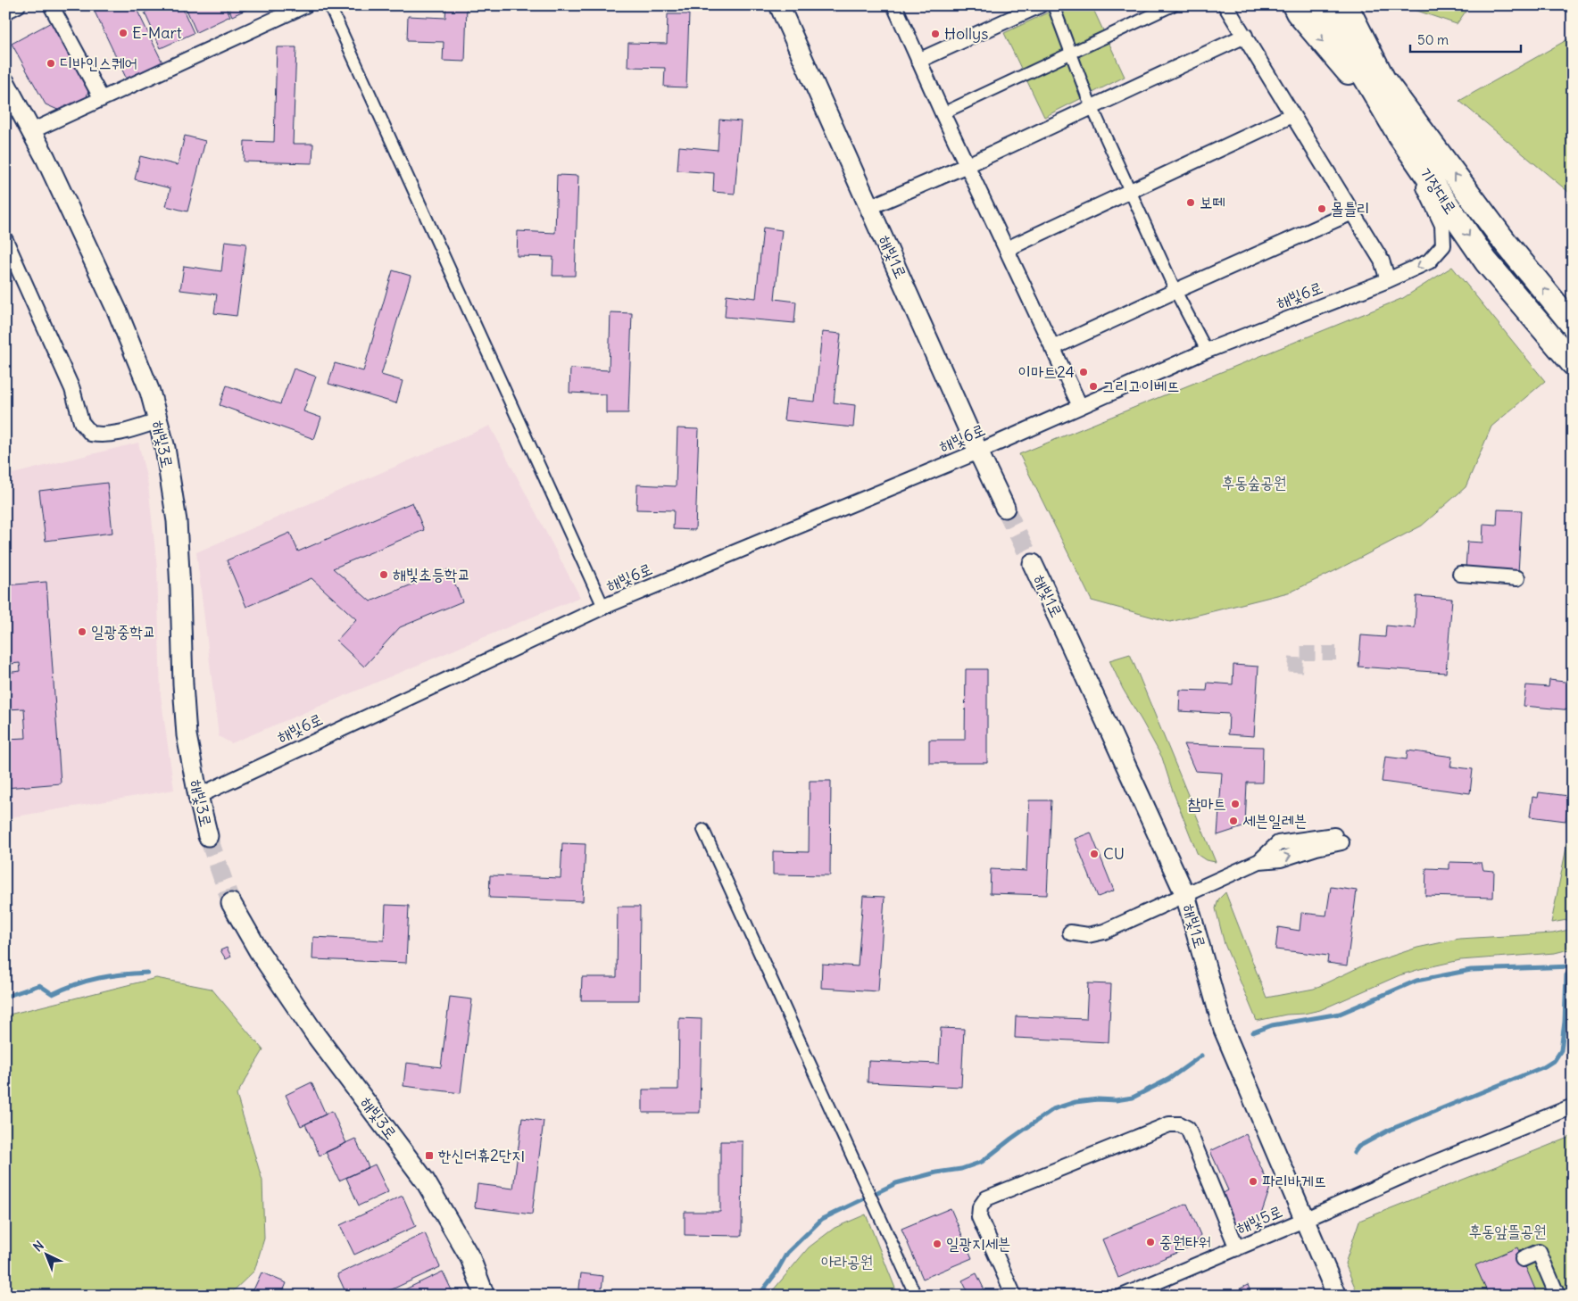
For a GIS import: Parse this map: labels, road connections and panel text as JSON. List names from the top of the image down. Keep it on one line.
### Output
{"streets":{"main road":["기장대로"],"street":["해빛1로","해빛6로","해빛3로","해빛5로"]},"crossings":[["기장대로","해빛6로"],["해빛1로","해빛6로"],["해빛1로","해빛5로"],["해빛6로","해빛3로"]],"parks":["후동숲공원","후동앞뜰공원","아라공원"],"places":{"other":["E-Mart","Hollys","디바인스퀘어","보떼","몰틀리","이마트24","그리고이베뜨","해빛초등학교","일광중학교","참마트","세븐일레븐","CU","파리바게뜨","중원타워","일광지세븐"],"transit":["한신더휴2단지"]},"scale_bar":"50 m","north":"top left"}
